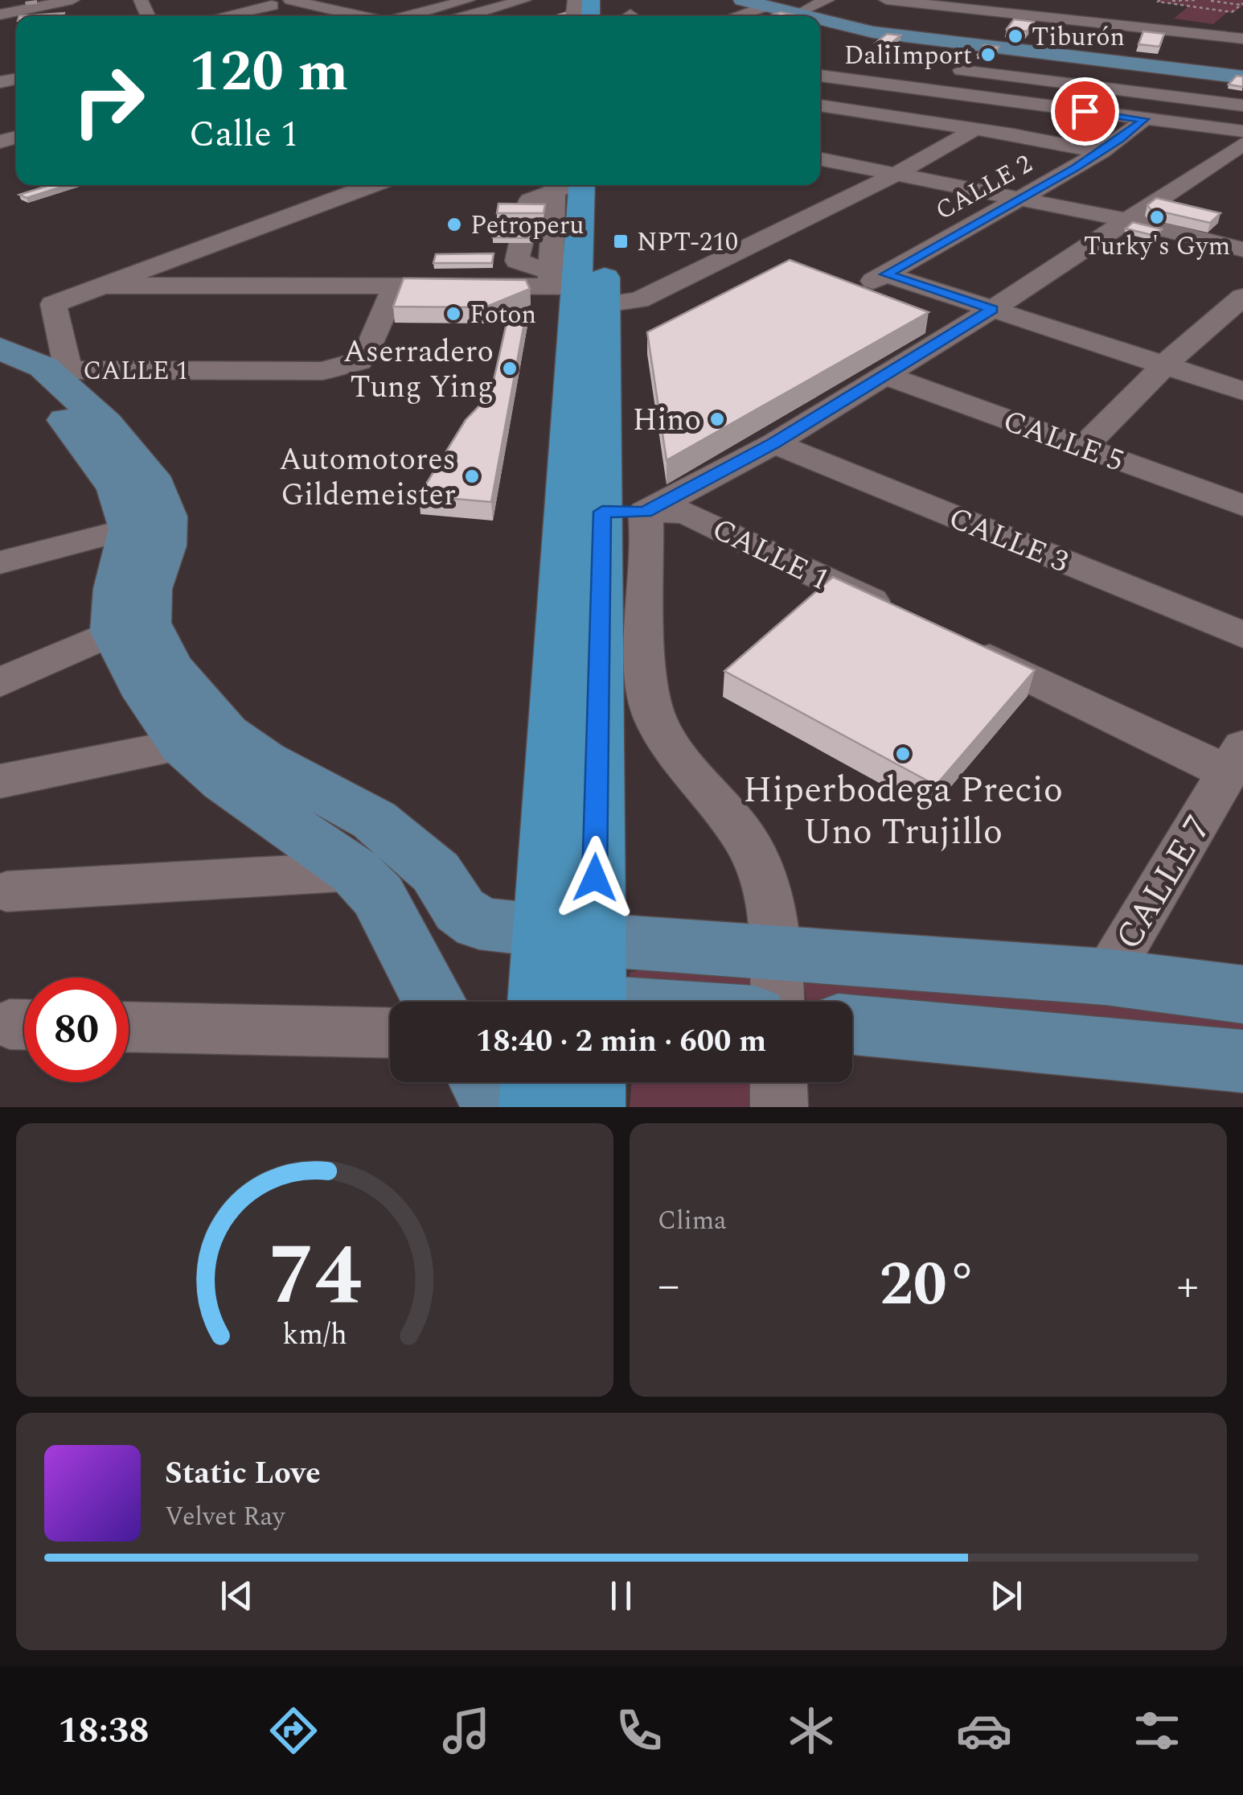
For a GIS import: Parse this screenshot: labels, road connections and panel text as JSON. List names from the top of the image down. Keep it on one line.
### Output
{"streets":{"street":["CALLE 2","CALLE 1","CALLE 5","CALLE 3","CALLE 7"]},"places":{"other":["Tiburón","DaliImport","Turky's Gym","Petroperu","Foton","Aserradero Tung Ying","Hino","Automotores Gildemeister","Hiperbodega Precio Uno Trujillo"],"transit":["NPT-210"]},"page":{"turn":["120 m","Calle 1"],"limit":"80","trip":"18:40 · 2 min · 600 m","tile":"Clima","heat":["−","20°","+"],"song":["Static Love","Velvet Ray"],"tabs":"18:38","gauge":["74","km/h"]}}
